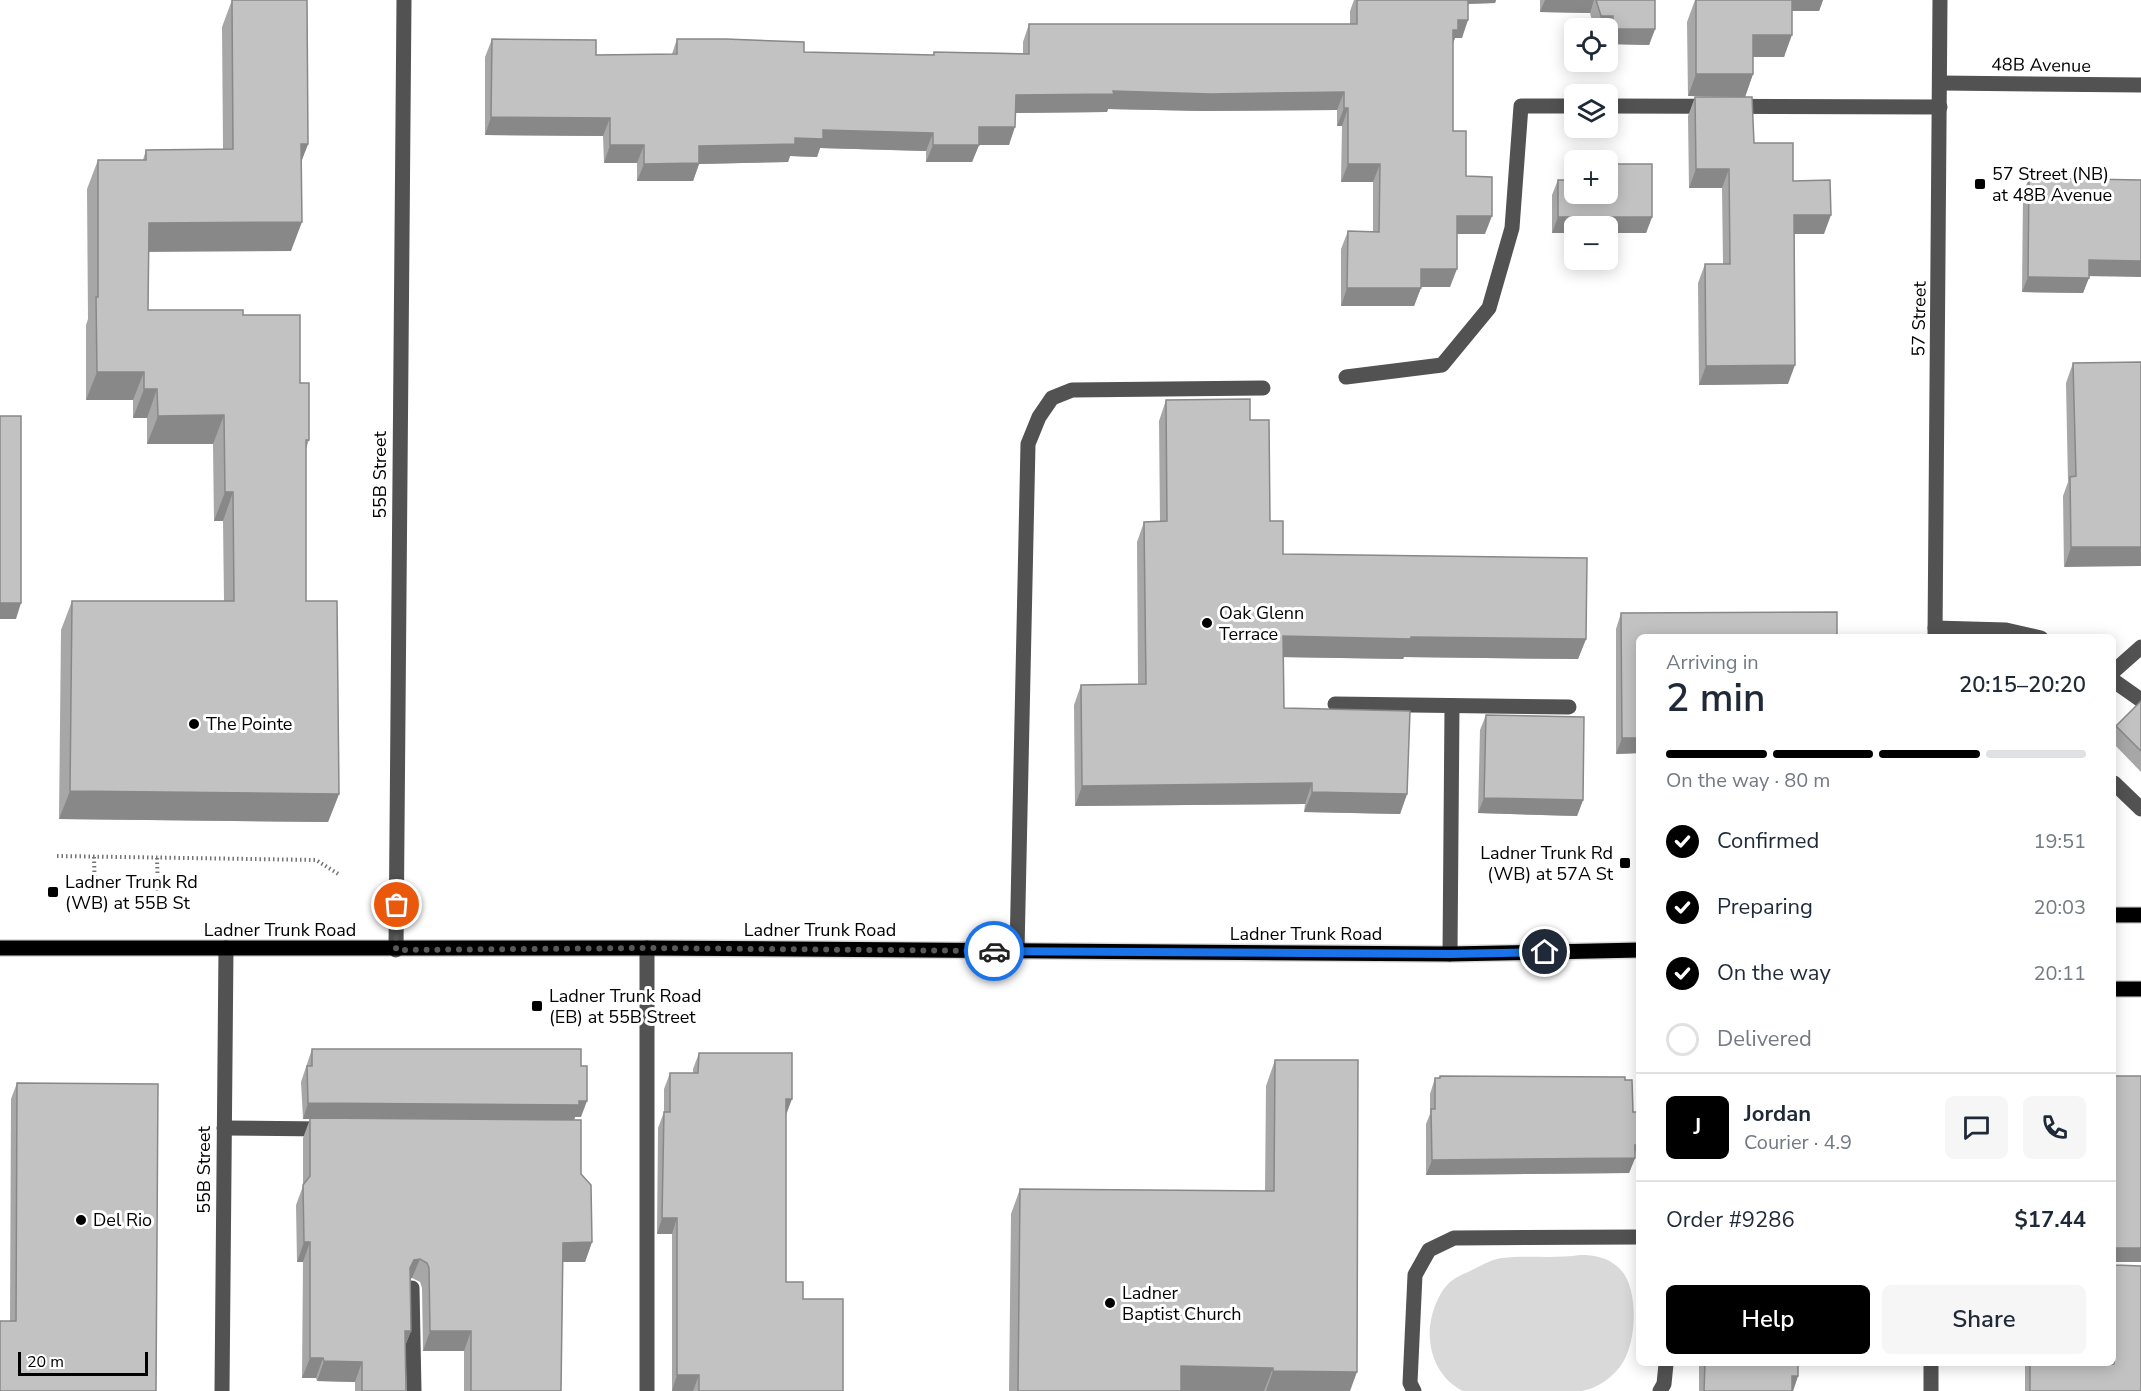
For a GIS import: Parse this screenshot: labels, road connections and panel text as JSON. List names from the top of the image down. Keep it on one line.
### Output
{"streets":{"main road":["Ladner Trunk Road"],"street":["48B Avenue","57 Street","55B Street"]},"crossings":[["48B Avenue","57 Street"],["55B Street","Ladner Trunk Road"]],"places":{"transit":["57 Street (NB) at 48B Avenue","Ladner Trunk Rd (WB) at 57A St","Ladner Trunk Rd (WB) at 55B St","Ladner Trunk Road (EB) at 55B Street"],"other":["Oak Glenn Terrace","The Pointe","Del Rio","Ladner Baptist Church"]},"scale_bar":"20 m","page":{"map_buttons":["+","−"],"heading":["2 min","Arriving in","20:15–20:20"],"panel":["Jordan","Courier · 4.9","Order #9286","$17.44"],"bar":"On the way · 80 m","list":[["Confirmed","19:51"],["Preparing","20:03"],["On the way","20:11"],"Delivered"],"round":"J","buttons":["Help","Share"],"scale":"20 m"}}
